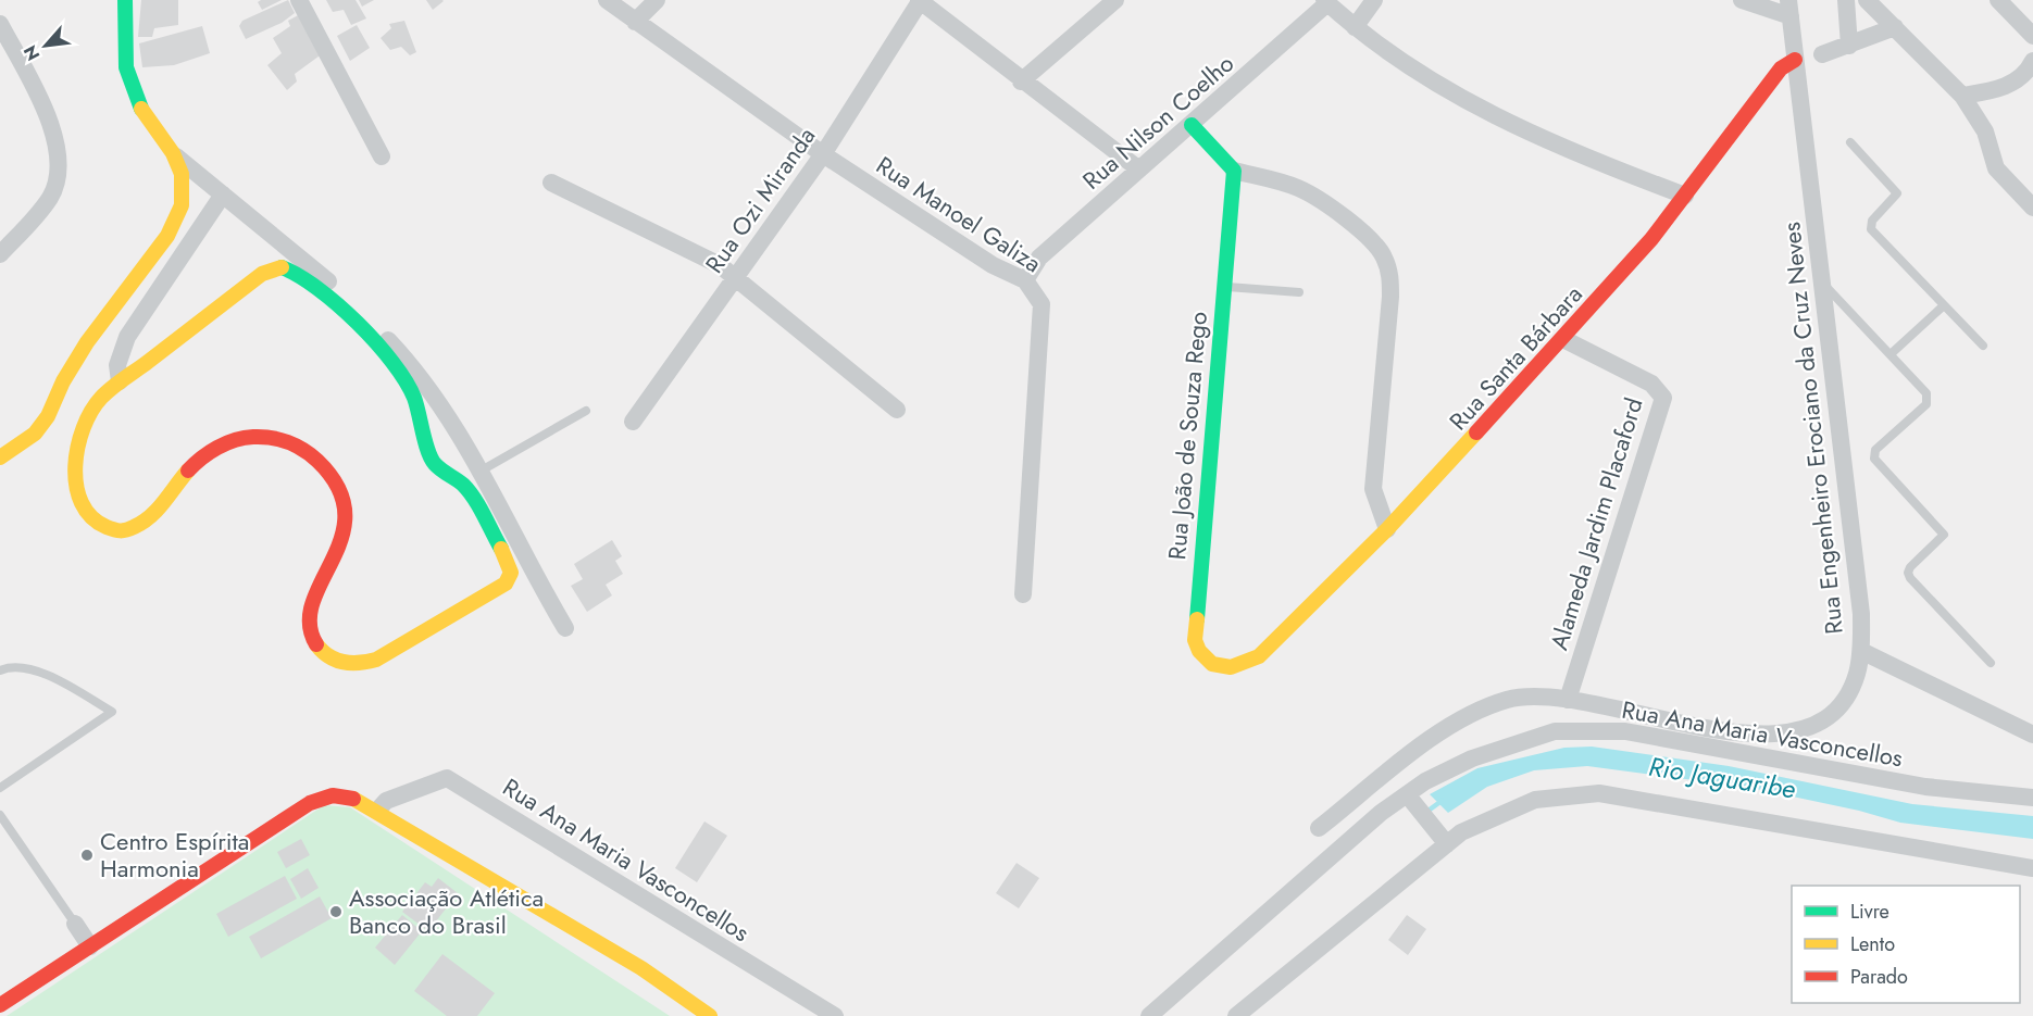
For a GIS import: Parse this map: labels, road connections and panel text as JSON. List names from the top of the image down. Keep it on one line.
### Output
{"streets":{"street":["Rua Nilson Coelho","Rua Ozi Miranda","Rua Manoel Galiza","Rua Santa Bárbara","Rua Engenheiro Erociano da Cruz Neves","Rua João de Souza Rego","Alameda Jardim Placaford","Rua Ana Maria Vasconcellos"]},"crossings":[["Rua Nilson Coelho","Rua Manoel Galiza"],["Rua Ozi Miranda","Rua Manoel Galiza"],["Rua Santa Bárbara","Rua Engenheiro Erociano da Cruz Neves"],["Rua Santa Bárbara","Rua João de Souza Rego"],["Rua Santa Bárbara","Alameda Jardim Placaford"],["Rua Engenheiro Erociano da Cruz Neves","Alameda Jardim Placaford"],["Rua Engenheiro Erociano da Cruz Neves","Rua Ana Maria Vasconcellos"]],"water":["Rio Jaguaribe"],"places":["Centro Espírita Harmonia","Associação Atlética Banco do Brasil"],"legend":["Livre","Lento","Parado"],"north":"bottom left"}
